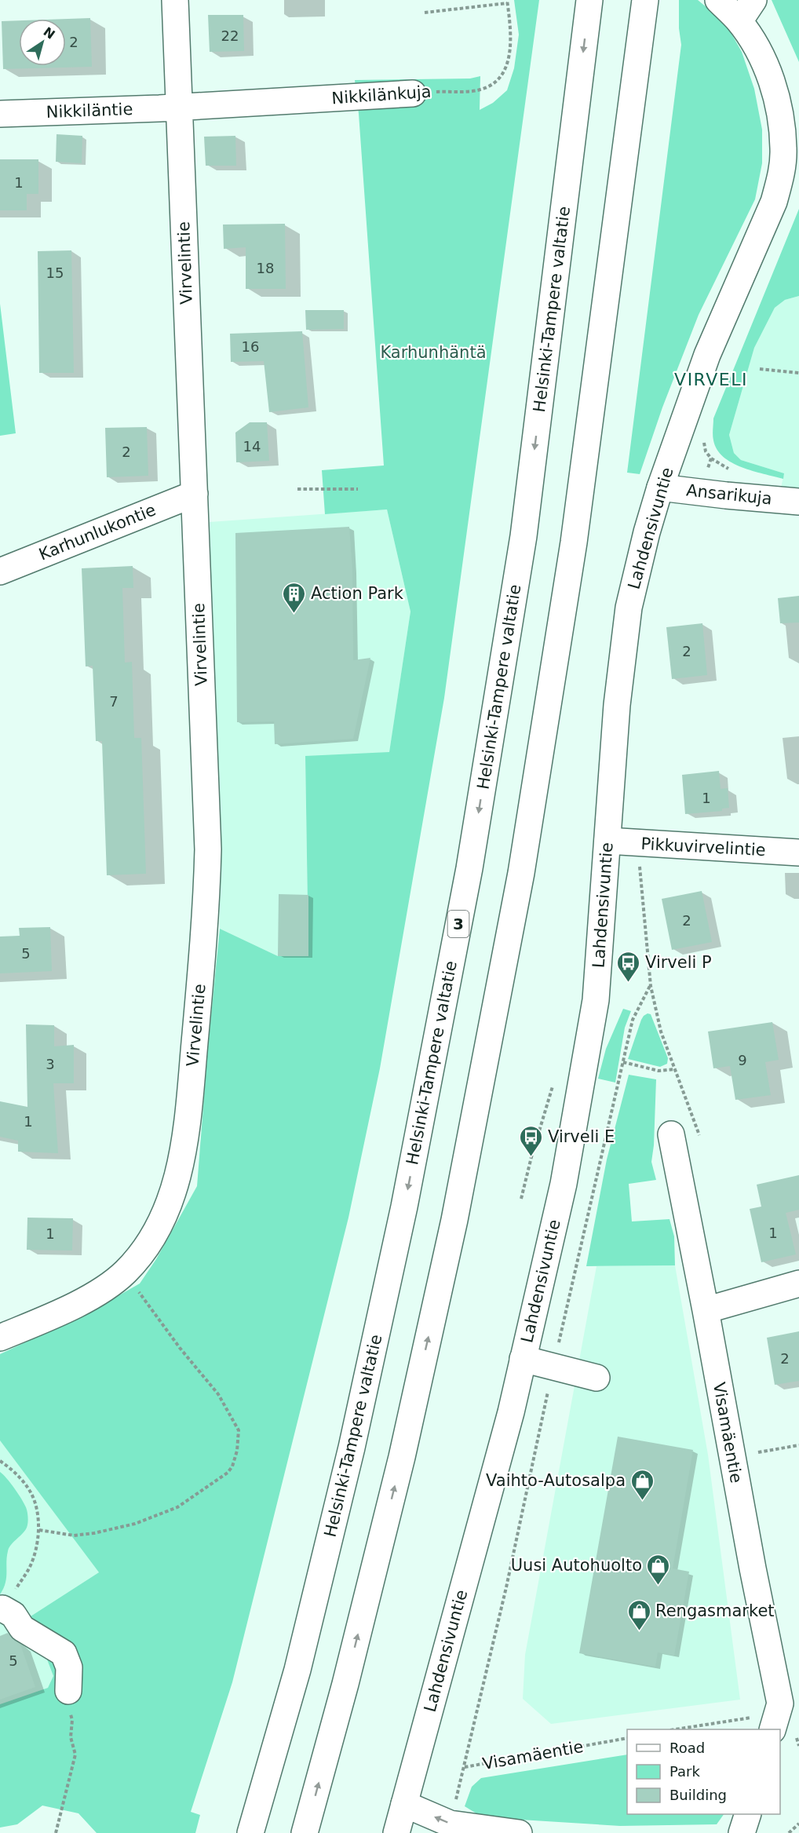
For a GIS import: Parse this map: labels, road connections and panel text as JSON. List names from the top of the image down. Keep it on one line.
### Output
{"streets":{"main road":["Nikkilänkuja","Nikkiläntie","Virvelintie","Helsinki-Tampere valtatie","Ansarikuja","Lahdensivuntie","Karhunlukontie","Pikkuvirvelintie","3","Visamäentie"]},"crossings":[["Nikkilänkuja","Nikkiläntie"],["Nikkilänkuja","Virvelintie"],["Nikkiläntie","Virvelintie"],["Virvelintie","Karhunlukontie"],["Ansarikuja","Lahdensivuntie"],["Lahdensivuntie","Pikkuvirvelintie"],["Lahdensivuntie","Visamäentie"]],"districts":["VIRVELI"],"parks":["Karhunhäntä"],"places":{"building":["Action Park"],"bus stop":["Virveli P","Virveli E"],"shop":["Vaihto-Autosalpa","Uusi Autohuolto","Rengasmarket"]},"house_numbers":["22","2","1","18","15","16","14","2","2","7","1","2","5","9","3","1","1","1","2","5"],"legend":["Road","Park","Building"],"north":"top right"}
